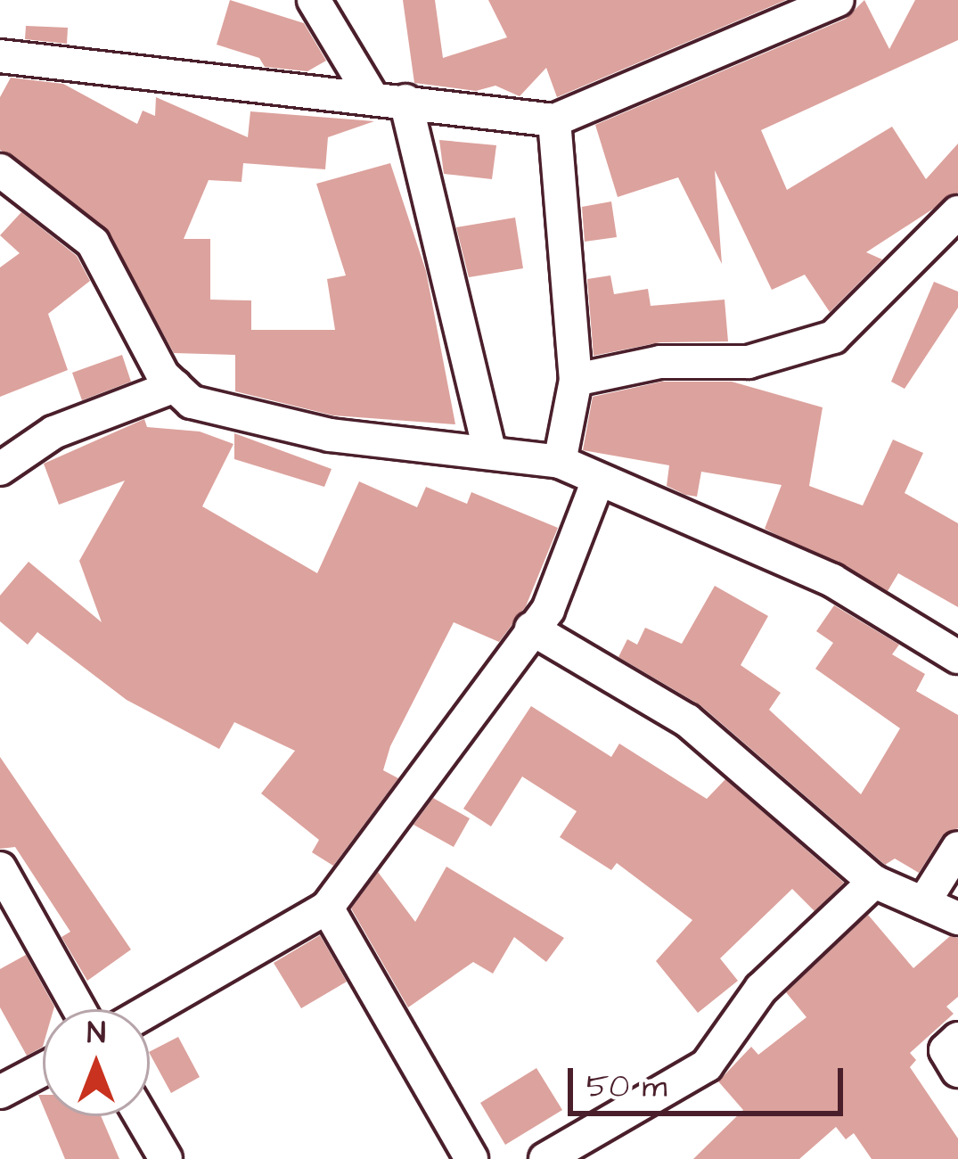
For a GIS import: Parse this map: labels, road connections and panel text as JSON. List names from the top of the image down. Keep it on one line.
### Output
{"scale_bar":"50 m","north":"top"}
